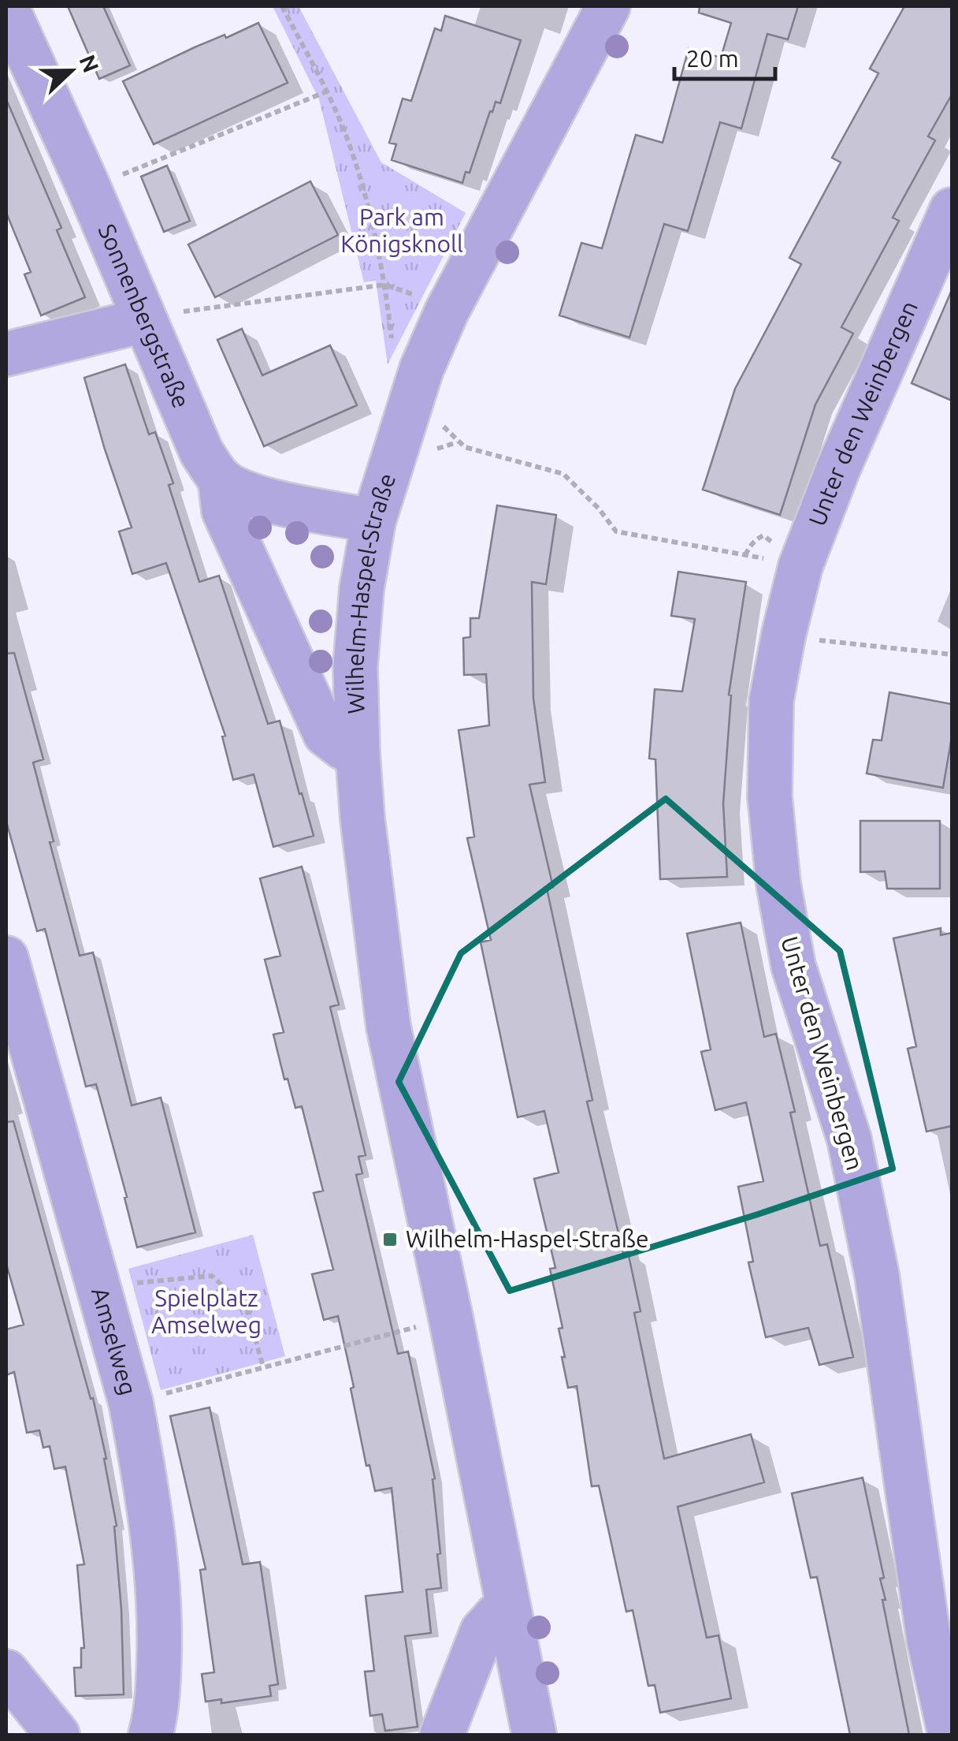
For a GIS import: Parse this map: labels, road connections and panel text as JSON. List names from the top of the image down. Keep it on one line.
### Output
{"streets":{"street":["Sonnenbergstraße","Unter den Weinbergen","Wilhelm-Haspel-Straße","Amselweg"]},"parks":["Park am Königsknoll","Spielplatz Amselweg"],"places":{"transit":["Wilhelm-Haspel-Straße"]},"scale_bar":"20 m","north":"right"}
